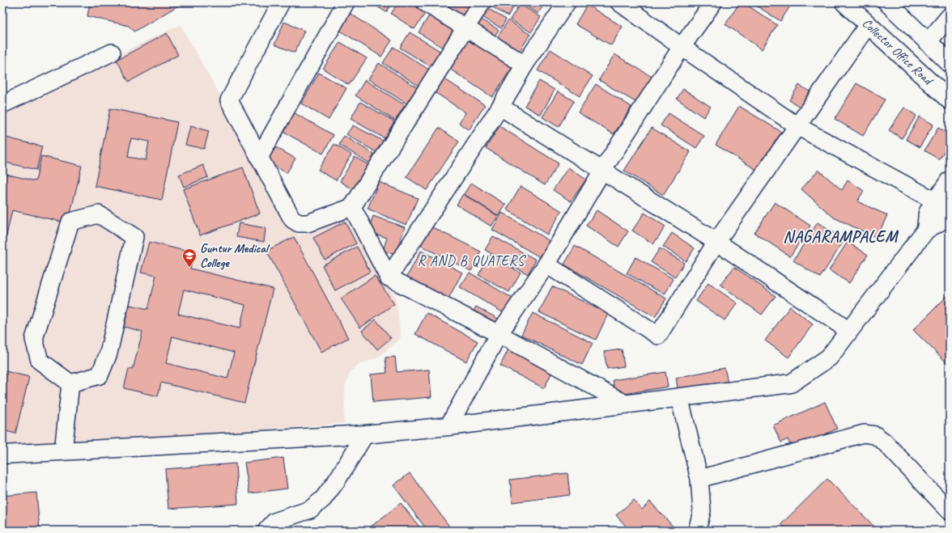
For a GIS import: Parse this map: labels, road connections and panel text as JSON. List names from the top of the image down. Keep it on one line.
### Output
{"streets":{"street":["Collector Office Road"]},"districts":["NAGARAMPALEM","R AND B QUATERS"],"places":{"school or university":["Guntur Medical College"]}}
